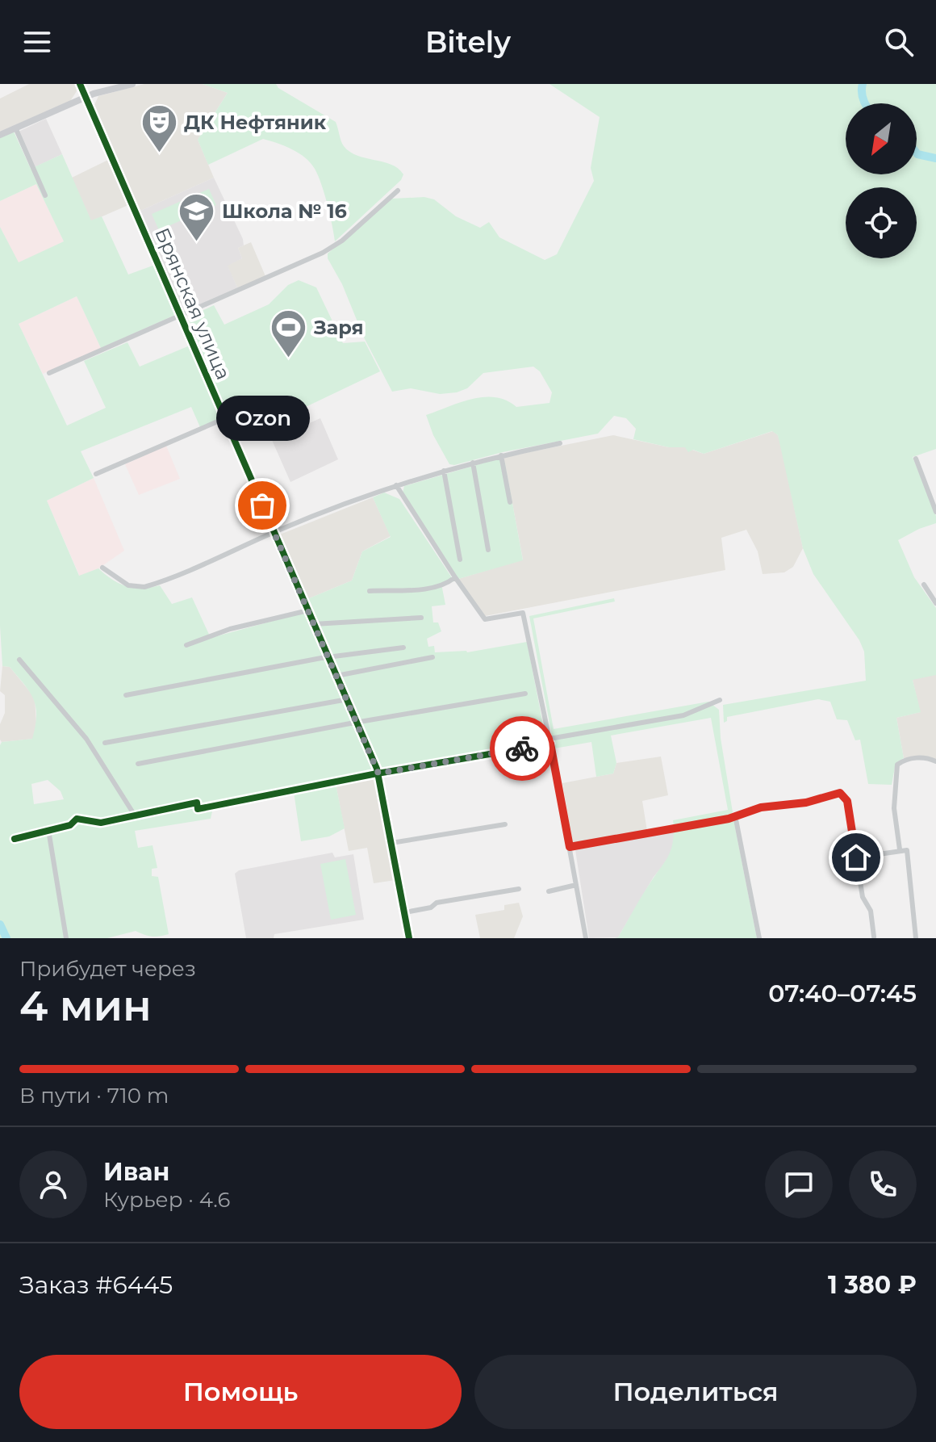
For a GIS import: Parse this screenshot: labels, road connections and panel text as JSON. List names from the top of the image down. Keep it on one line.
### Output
{"streets":{"street":["Брянская улица"]},"places":{"theatre":["ДК Нефтяник"],"school or university":["Школа № 16"],"sports":["Заря"],"other":["Ozon"]},"north":"bottom left","page":{"header":"Bitely","bubble":"Ozon","heading":["4 мин","Прибудет через","07:40–07:45"],"panel":["Иван","Курьер · 4.6","Заказ #6445","1 380 ₽"],"bar":"В пути · 710 m","buttons":["Помощь","Поделиться"]}}
